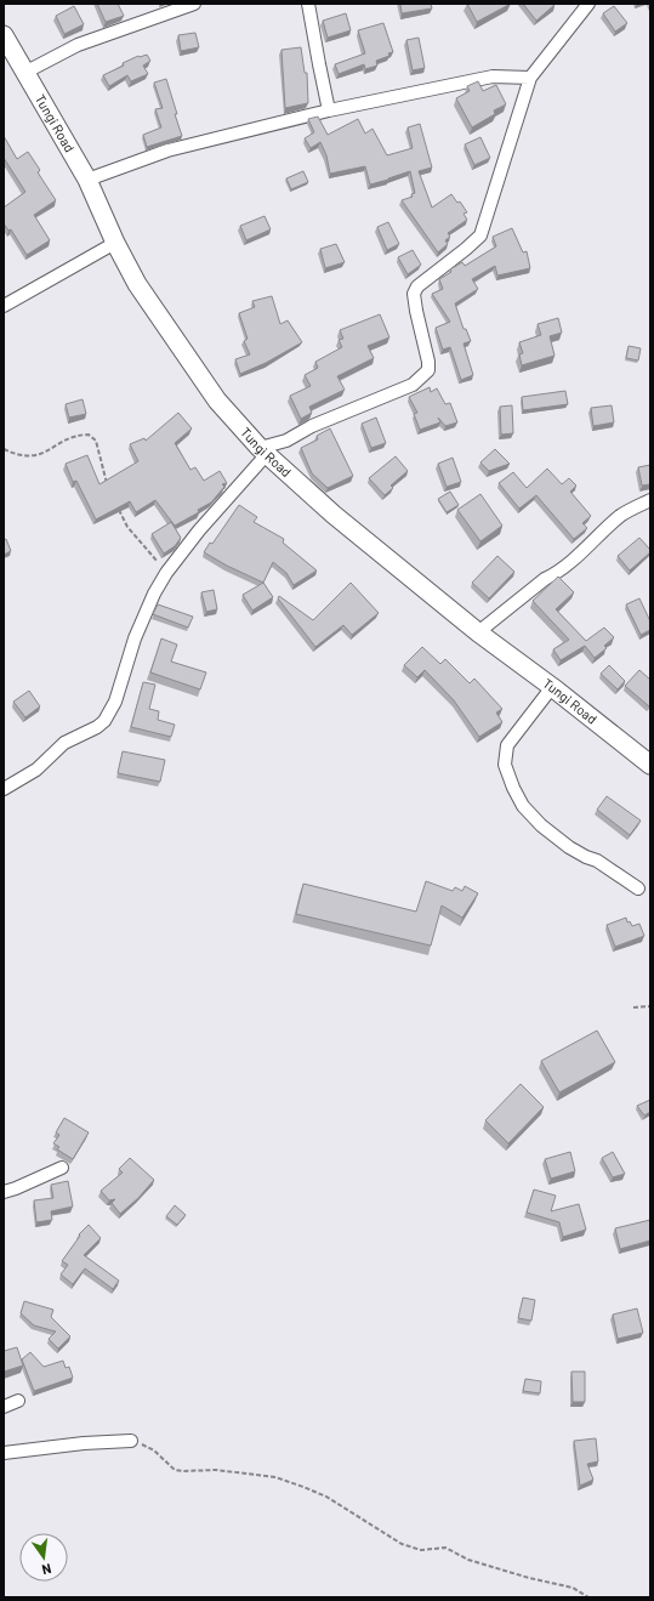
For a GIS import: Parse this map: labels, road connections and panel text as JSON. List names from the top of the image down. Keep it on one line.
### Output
{"streets":{"main road":["Tungi Road"]},"north":"bottom"}
